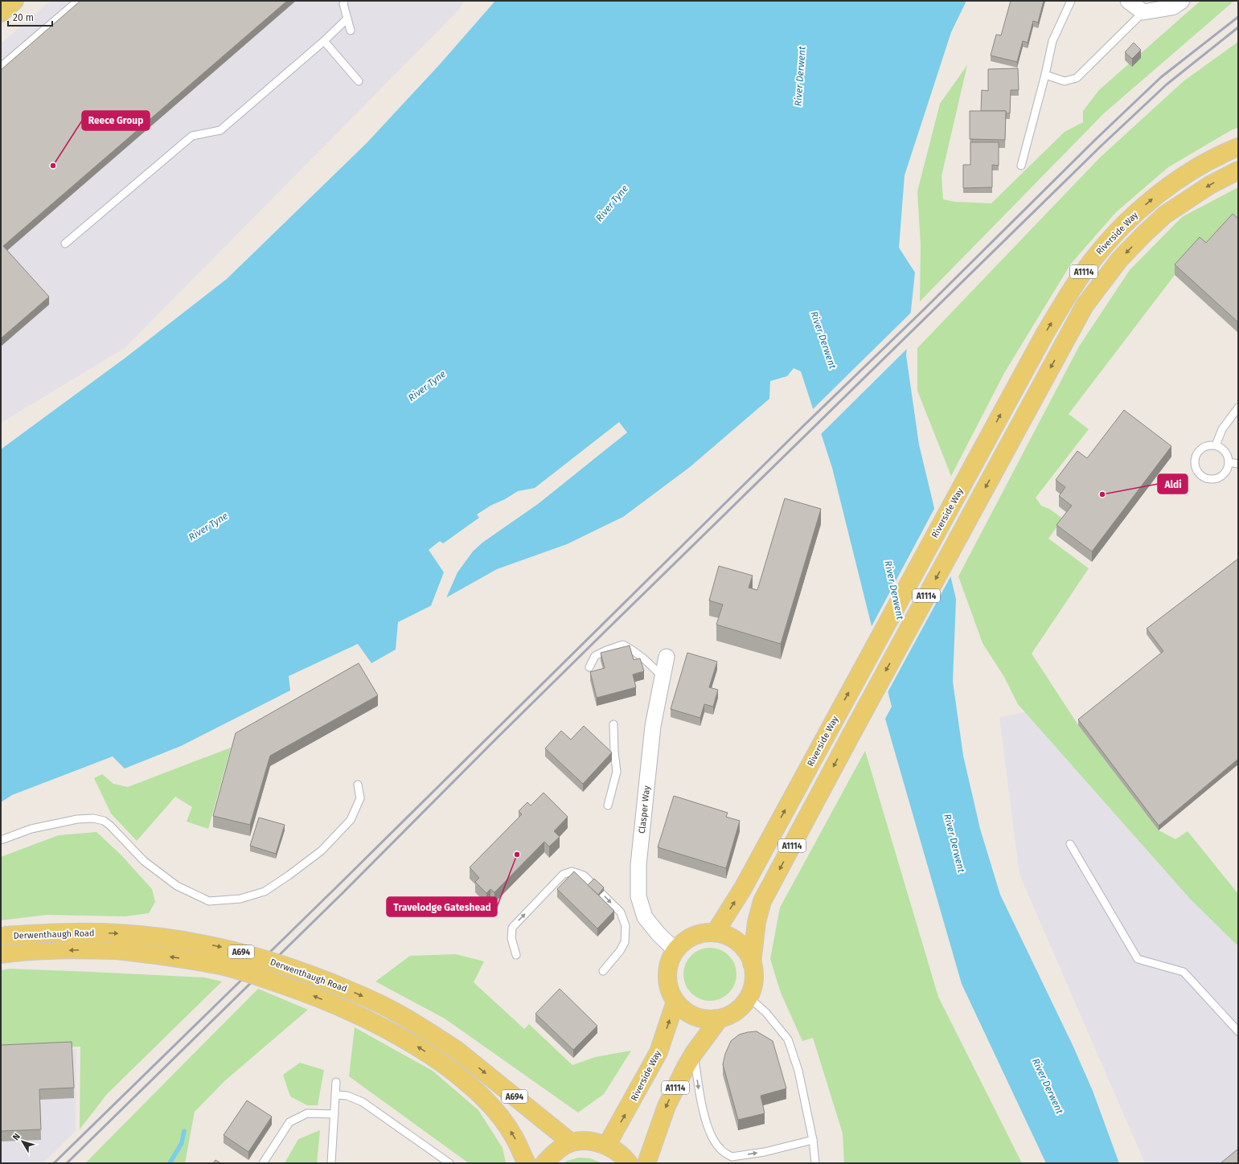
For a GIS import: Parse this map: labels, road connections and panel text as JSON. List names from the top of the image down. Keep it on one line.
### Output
{"streets":{"main road":["Riverside Way","A1114","Derwenthaugh Road","A694"],"street":["Clasper Way"]},"crossings":[["Riverside Way","A1114"],["Riverside Way","Clasper Way"],["A1114","Clasper Way"]],"water":["River Derwent","River Tyne"],"places":["Reece Group","Aldi","Travelodge Gateshead"],"scale_bar":"20 m","north":"top left"}
